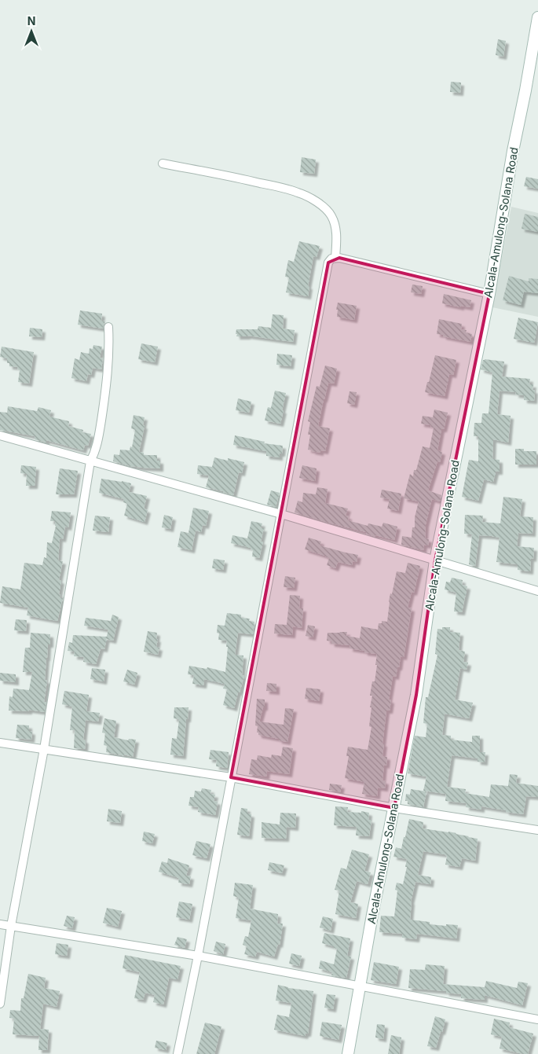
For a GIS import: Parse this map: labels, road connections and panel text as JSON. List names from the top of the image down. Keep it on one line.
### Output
{"streets":{"main road":["Alcala-Amulong-Solana Road"]},"north":"top"}
